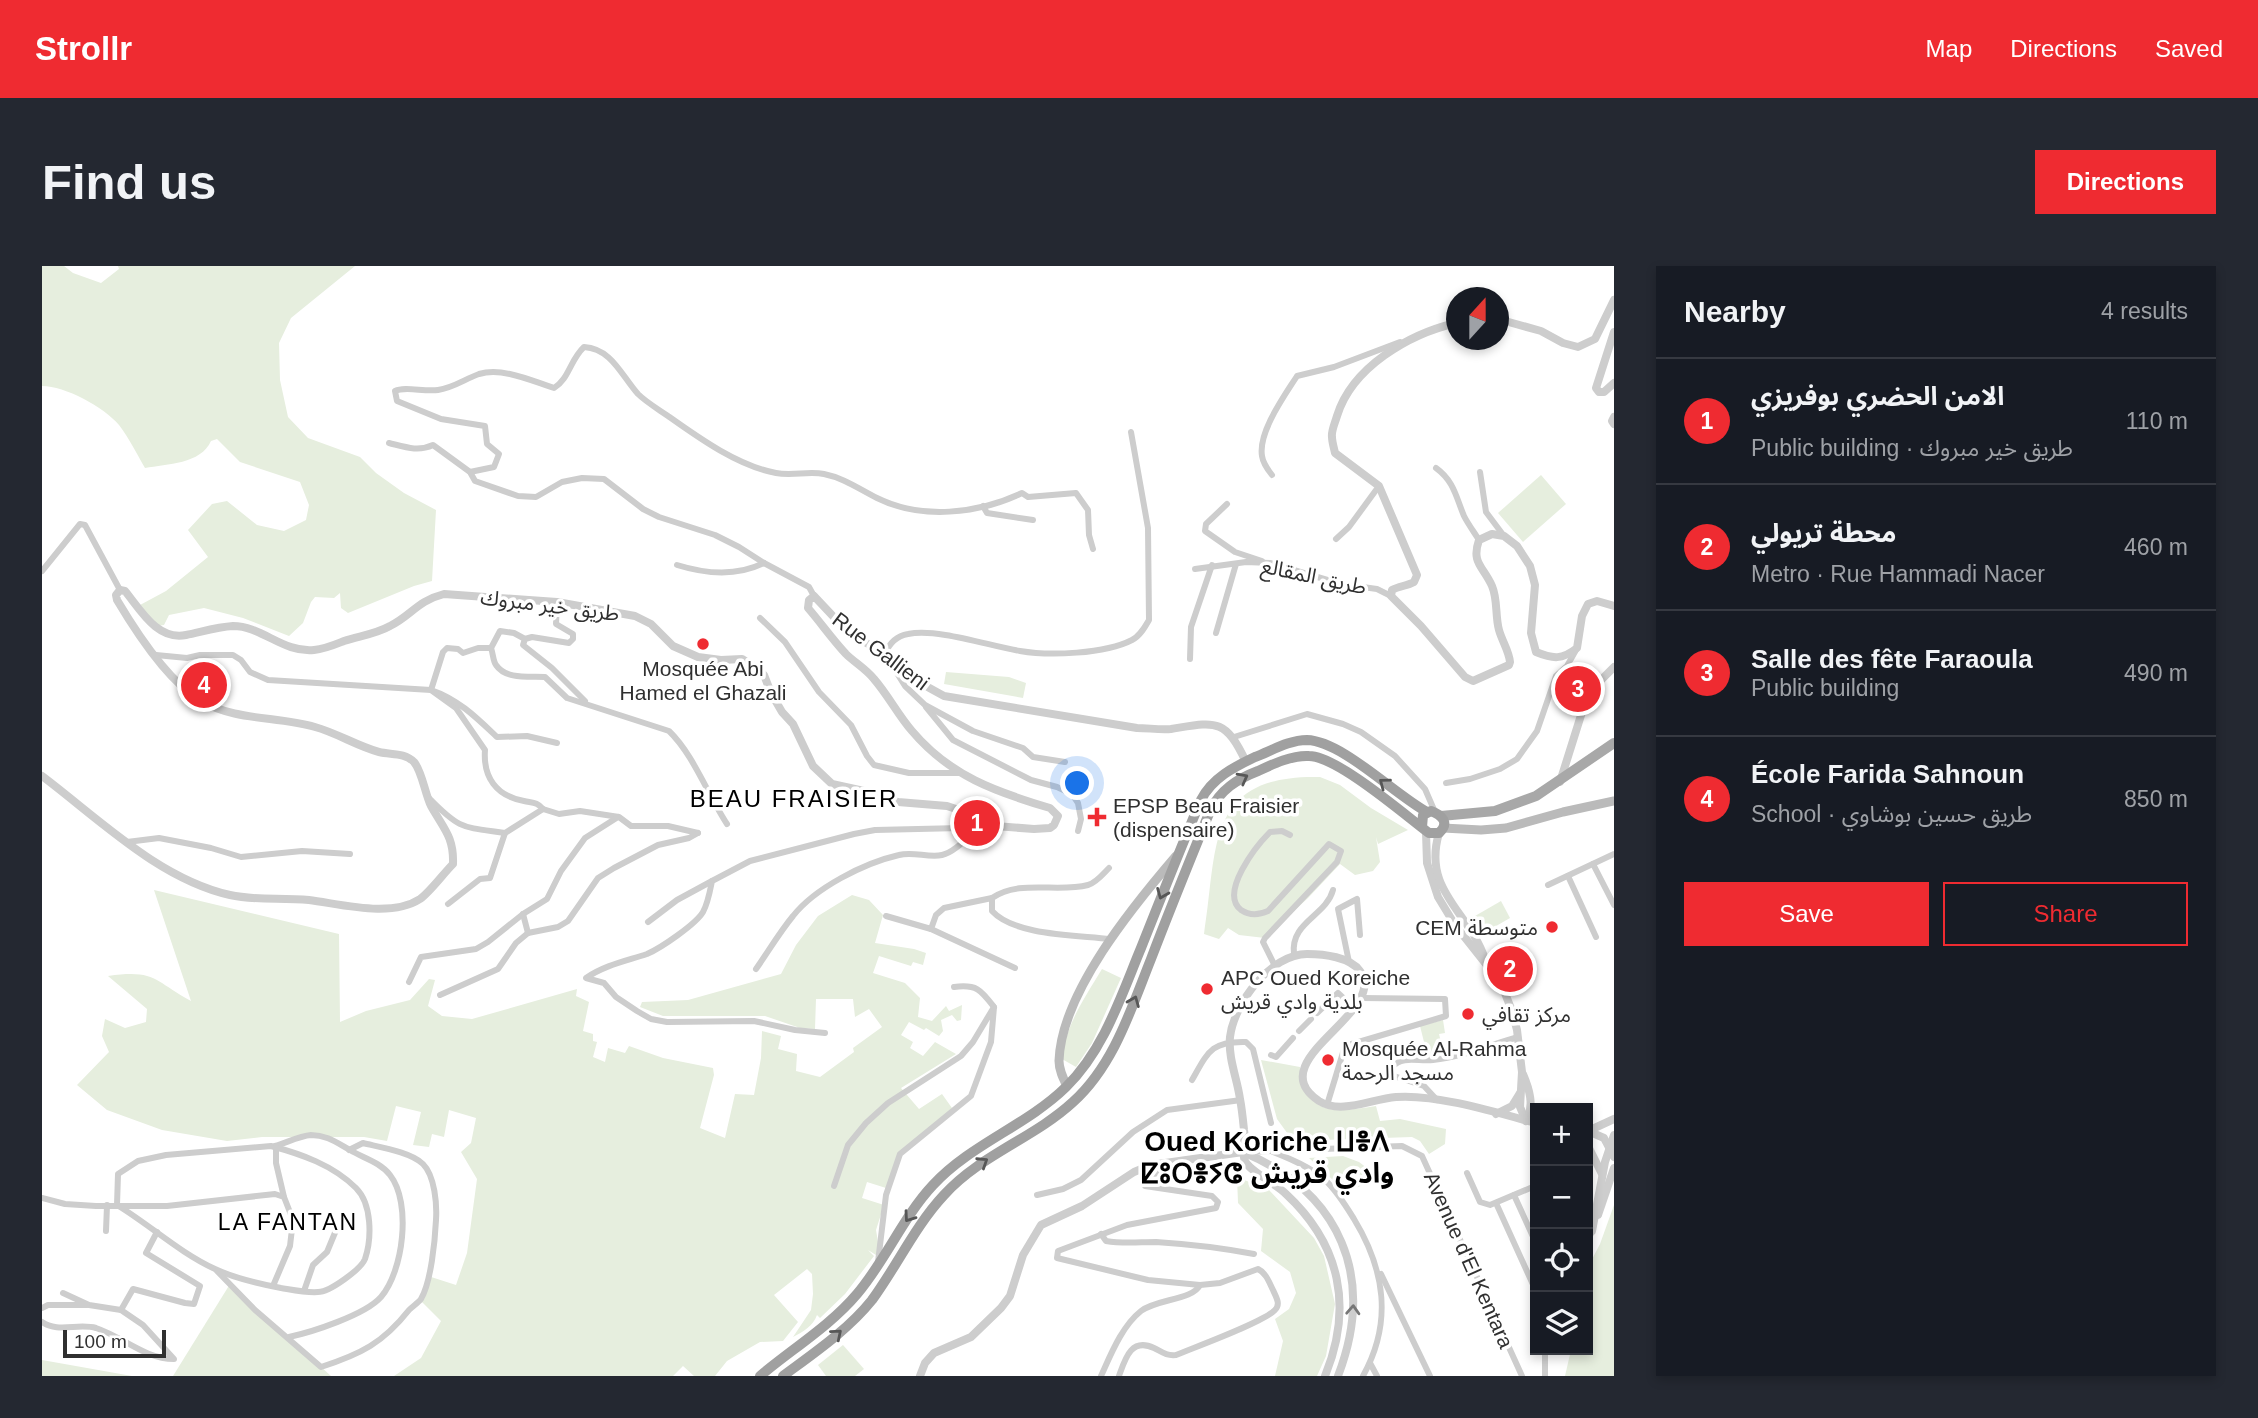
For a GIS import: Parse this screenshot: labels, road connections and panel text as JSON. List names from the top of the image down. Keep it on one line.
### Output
{"streets":{"street":["طريق المقالع","طريق خير مبروك","Rue Gallieni","Avenue d'El Kentara"]},"crossings":[["طريق خير مبروك","Rue Gallieni"]],"districts":["BEAU FRAISIER","Oued Koriche ⵡⴻⴷ ⵇⵓⵔⴻⵢⵛ وادي قريش","LA FANTAN"],"places":{"other":["Mosquée Abi Hamed el Ghazali","CEM متوسطة","APC Oued Koreiche بلدية وادي قريش","مركز تقافي","Mosquée Al-Rahma مسجد الرحمة"],"health":["EPSP Beau Fraisier (dispensaire)"]},"scale_bar":"100 m","north":"top","page":{"header":"Strollr","nav":["Map","Directions","Saved"],"buttons":["Directions",["Save","Share"]],"title":"Find us","heading":["Nearby","4 results"],"list":[{"mark":"1","name":"الامن الحضري بوفريزي","note":"Public building · طريق خير مبروك","value":"110 m"},{"mark":"2","name":"محطة تريولي","note":"Metro · Rue Hammadi Nacer","value":"460 m"},{"mark":"3","name":"Salle des fête Faraoula","note":"Public building","value":"490 m"},{"mark":"4","name":"École Farida Sahnoun","note":"School · طريق حسين بوشاوي","value":"850 m"}],"pins":["4","3","1","2"],"map_buttons":["+","−"],"scale":"100 m"}}
